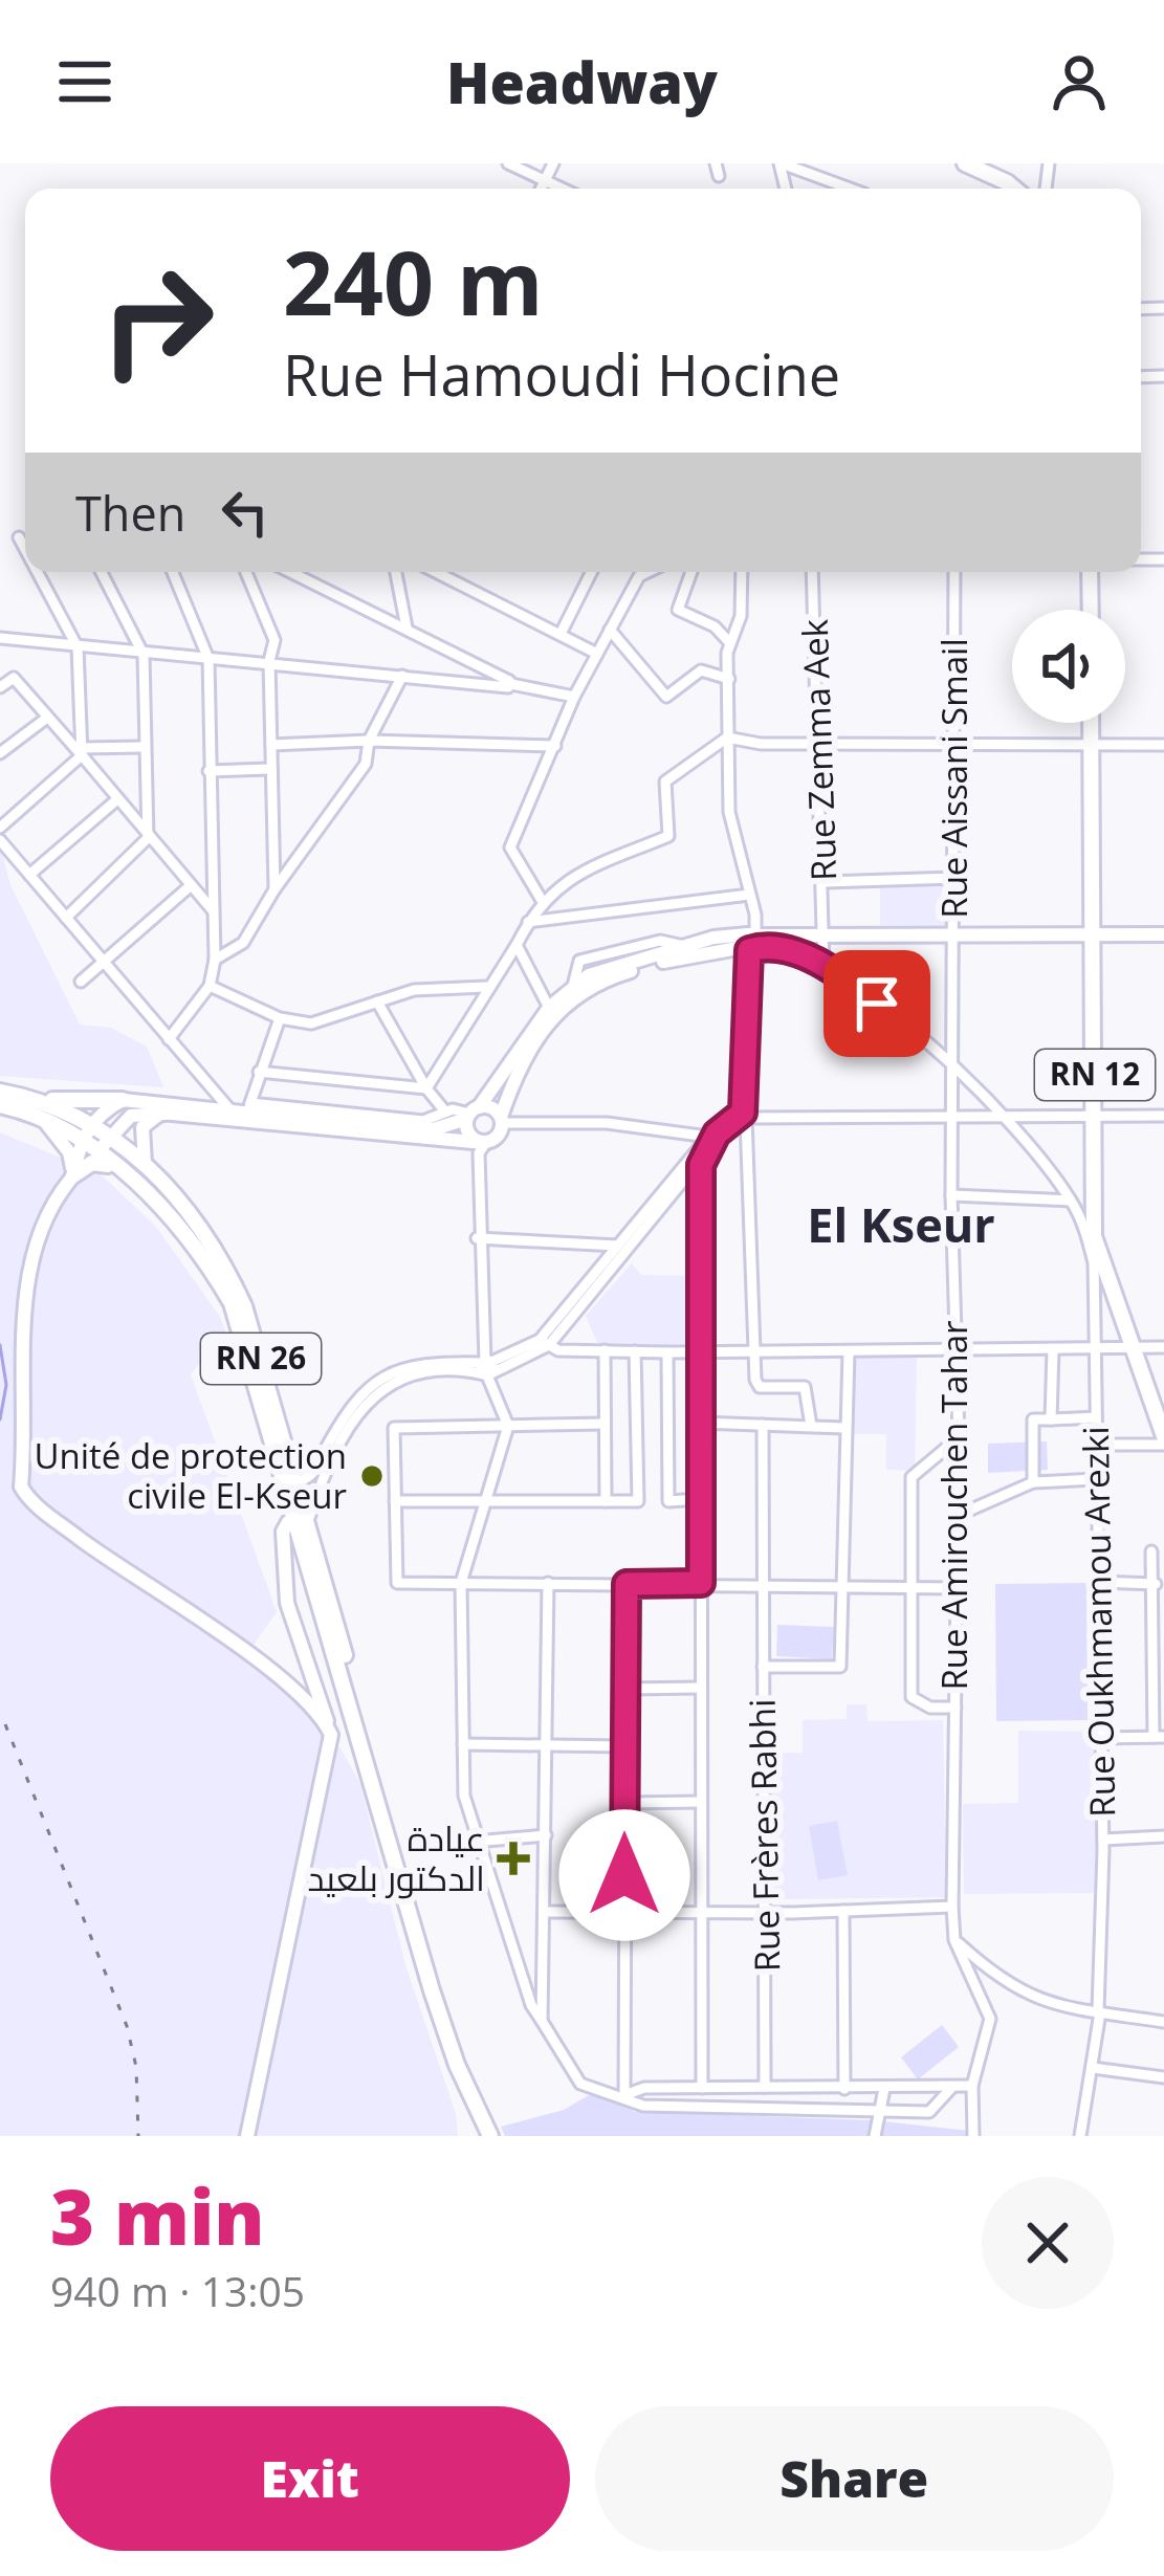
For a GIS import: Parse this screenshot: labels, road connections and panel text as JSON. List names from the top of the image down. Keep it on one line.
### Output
{"streets":{"main road":["RN 12","RN 26"],"street":["Rue Zemma Aek","Rue Aissani Smail","Rue Amirouchen Tahar","Rue Oukhmamou Arezki","Rue Frères Rabhi"]},"crossings":[["Rue Zemma Aek","Rue Oukhmamou Arezki"],["Rue Aissani Smail","Rue Amirouchen Tahar"],["Rue Aissani Smail","Rue Oukhmamou Arezki"],["Rue Amirouchen Tahar","Rue Oukhmamou Arezki"]],"districts":["El Kseur"],"places":{"other":["Unité de protection civile El-Kseur"],"health":["عيادة الدكتور بلعيد"]},"page":{"header":"Headway","turn":["240 m","Rue Hamoudi Hocine"],"then":"Then","heading":["3 min","940 m · 13:05"],"buttons":["Exit","Share"]}}
